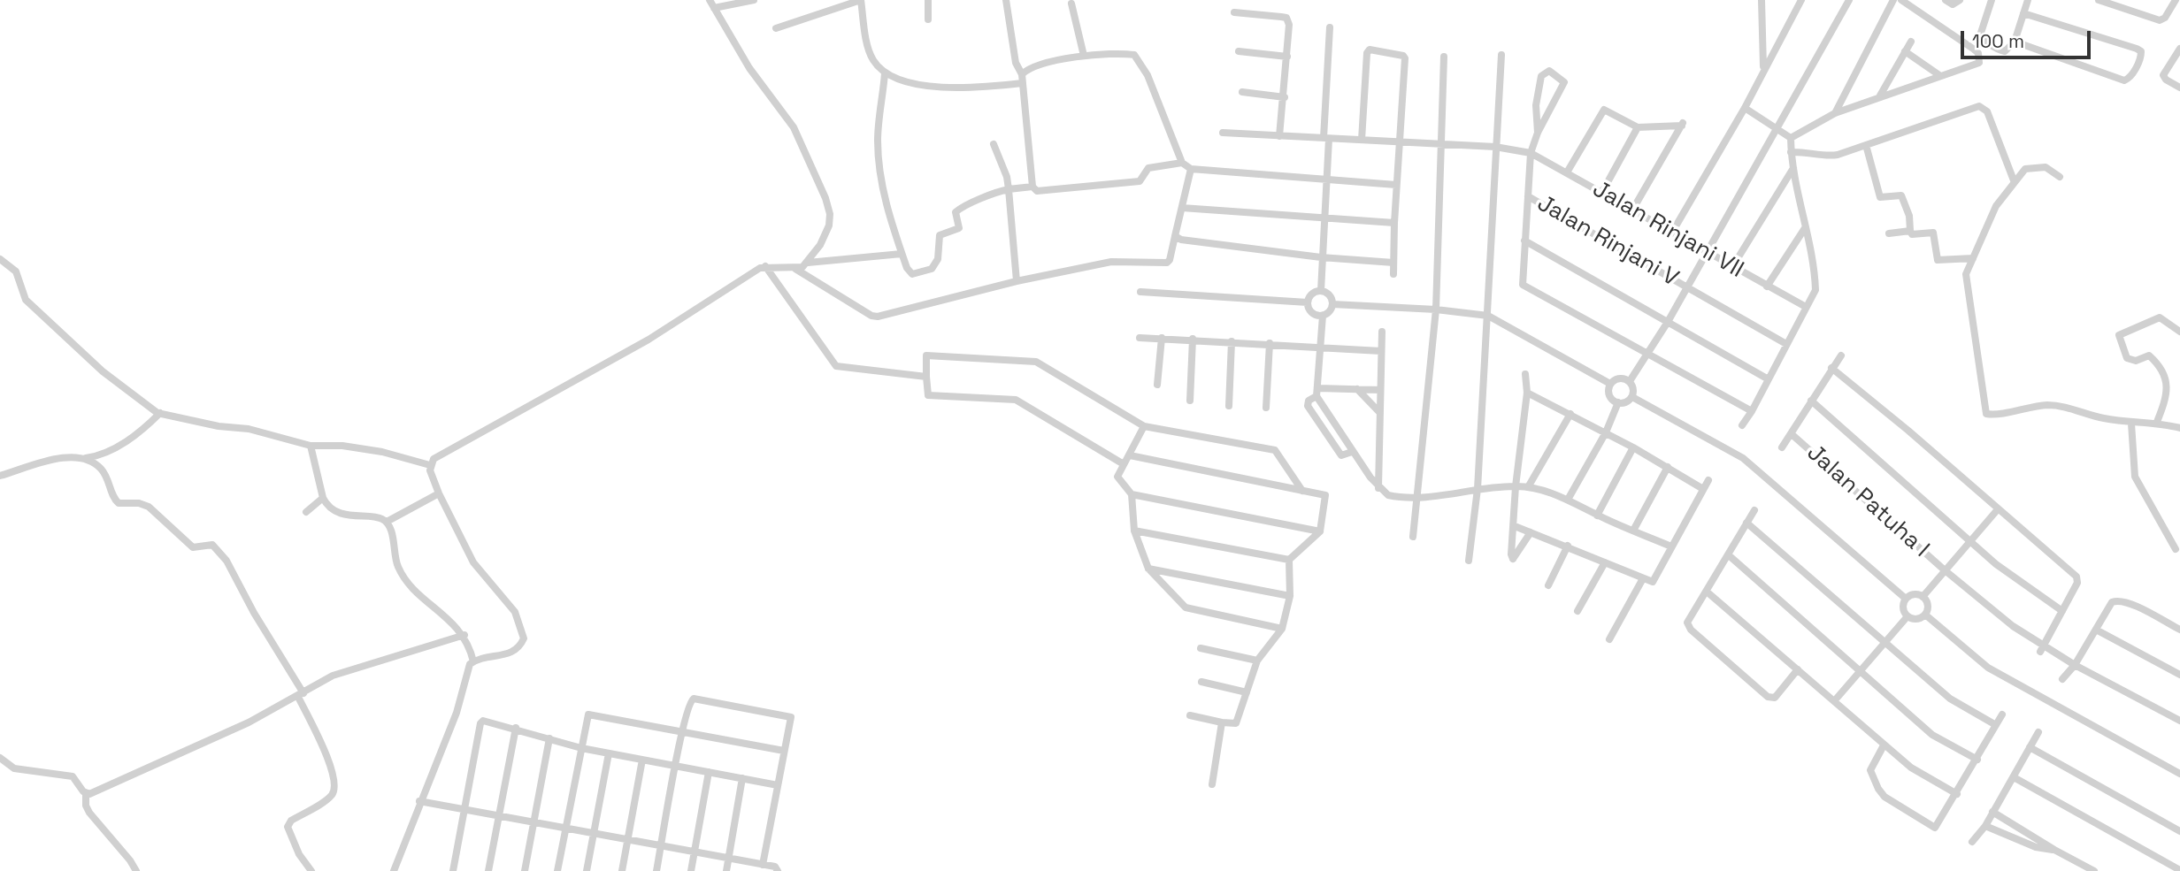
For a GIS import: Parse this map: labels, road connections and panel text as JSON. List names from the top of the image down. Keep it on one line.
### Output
{"streets":{"street":["Jalan Rinjani VII","Jalan Rinjani V","Jalan Patuha I"]},"scale_bar":"100 m"}
